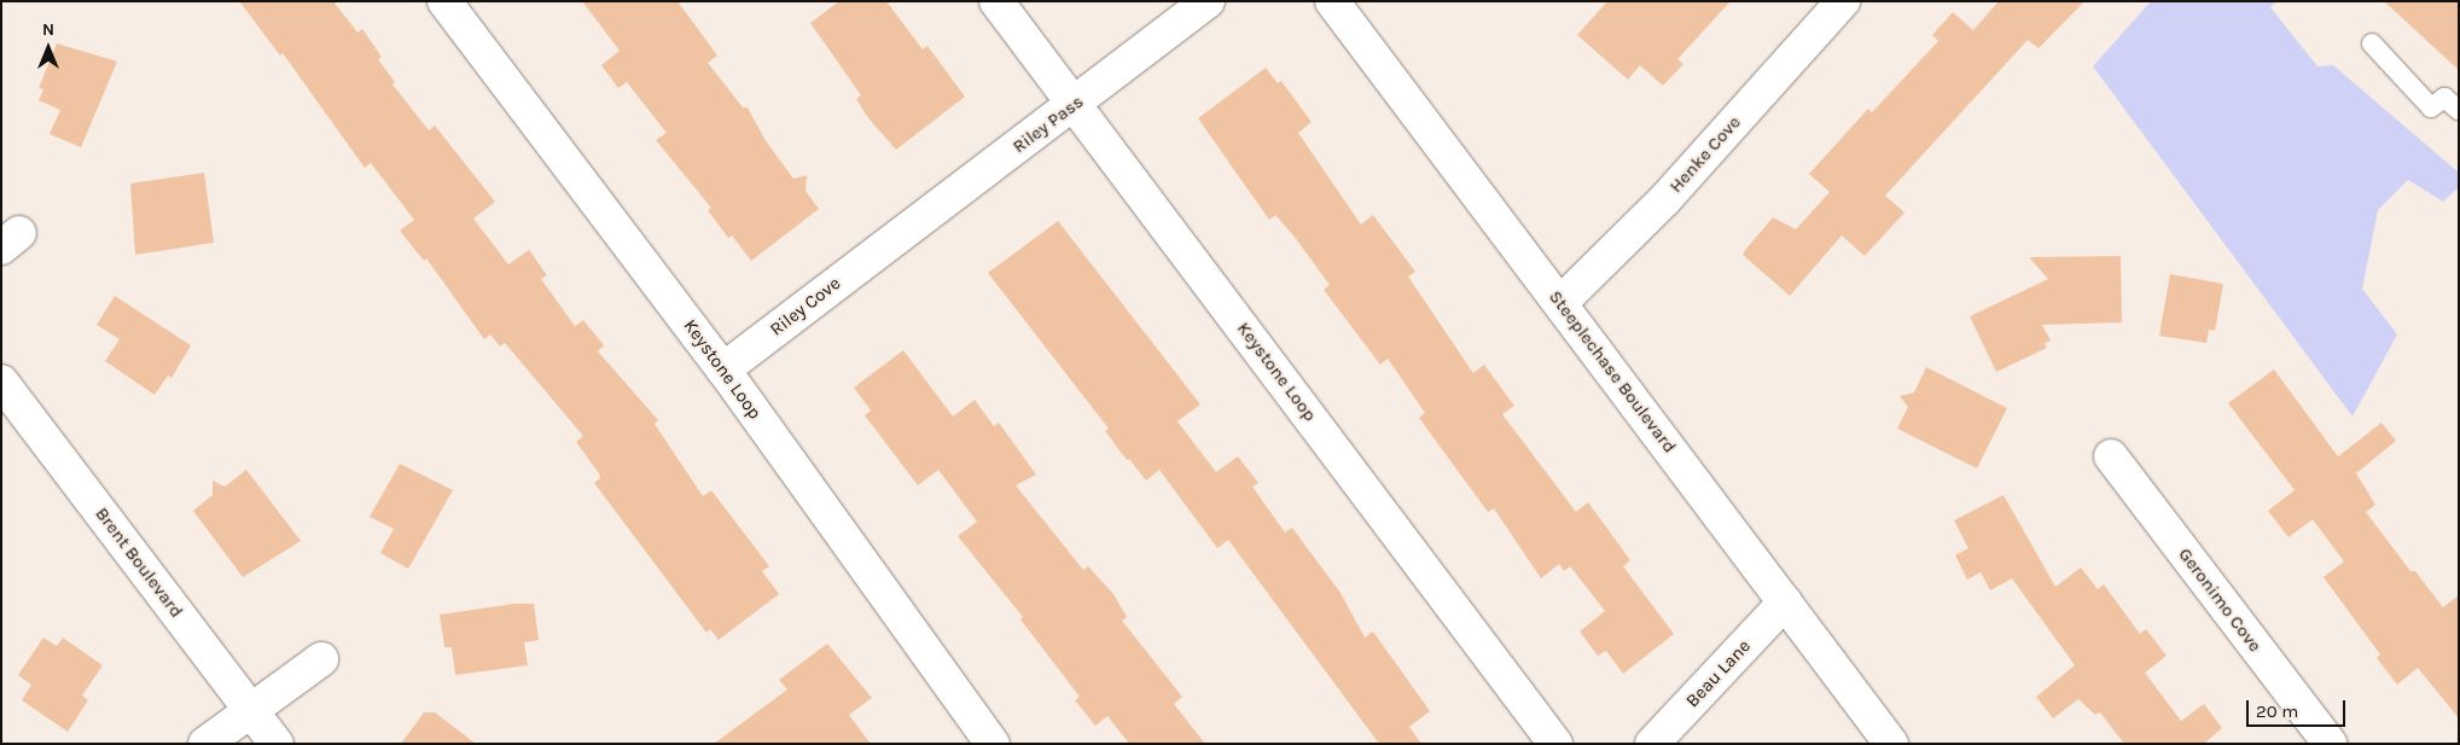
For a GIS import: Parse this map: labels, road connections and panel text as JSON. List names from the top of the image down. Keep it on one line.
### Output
{"streets":{"street":["Riley Pass","Henke Cove","Riley Cove","Keystone Loop","Steeplechase Boulevard","Brent Boulevard","Geronimo Cove","Beau Lane"]},"crossings":[["Riley Pass","Riley Cove"],["Riley Pass","Keystone Loop"],["Henke Cove","Steeplechase Boulevard"],["Riley Cove","Keystone Loop"],["Steeplechase Boulevard","Beau Lane"]],"scale_bar":"20 m","north":"top"}
